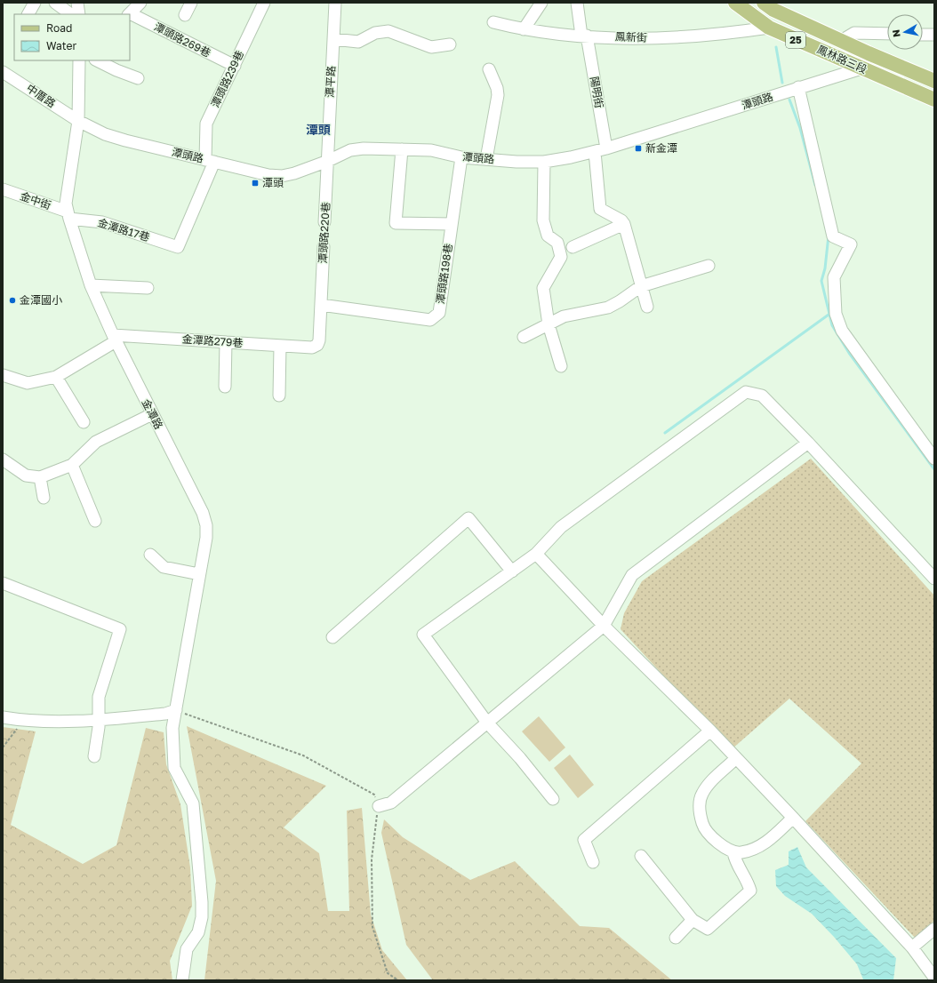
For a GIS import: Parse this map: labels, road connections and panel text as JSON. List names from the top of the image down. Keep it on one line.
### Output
{"streets":{"main road":["25","鳳林路三段"],"street":["鳳新街","潭頭路269巷","潭頭路239巷","潭平路","陽明街","中厝路","潭頭路","金中街","金潭路17巷","潭頭路220巷","潭頭路198巷","金潭路279巷","金潭路"]},"crossings":[["鳳新街","鳳林路三段"],["鳳新街","陽明街"],["潭頭路269巷","潭頭路239巷"],["鳳林路三段","潭頭路"],["潭頭路239巷","潭頭路"],["潭頭路239巷","金潭路17巷"],["潭平路","潭頭路"],["潭平路","潭頭路220巷"],["陽明街","潭頭路"],["中厝路","潭頭路"],["中厝路","金潭路"],["潭頭路","金潭路17巷"],["潭頭路","潭頭路220巷"],["潭頭路","潭頭路198巷"],["潭頭路","金潭路"],["金中街","金潭路17巷"],["金中街","金潭路"],["金潭路17巷","金潭路"],["潭頭路220巷","潭頭路198巷"],["潭頭路220巷","金潭路279巷"],["金潭路279巷","金潭路"]],"districts":["潭頭"],"places":{"transit":["新金潭","潭頭"],"other":["金潭國小"]},"legend":["Road","Water"],"north":"left"}
